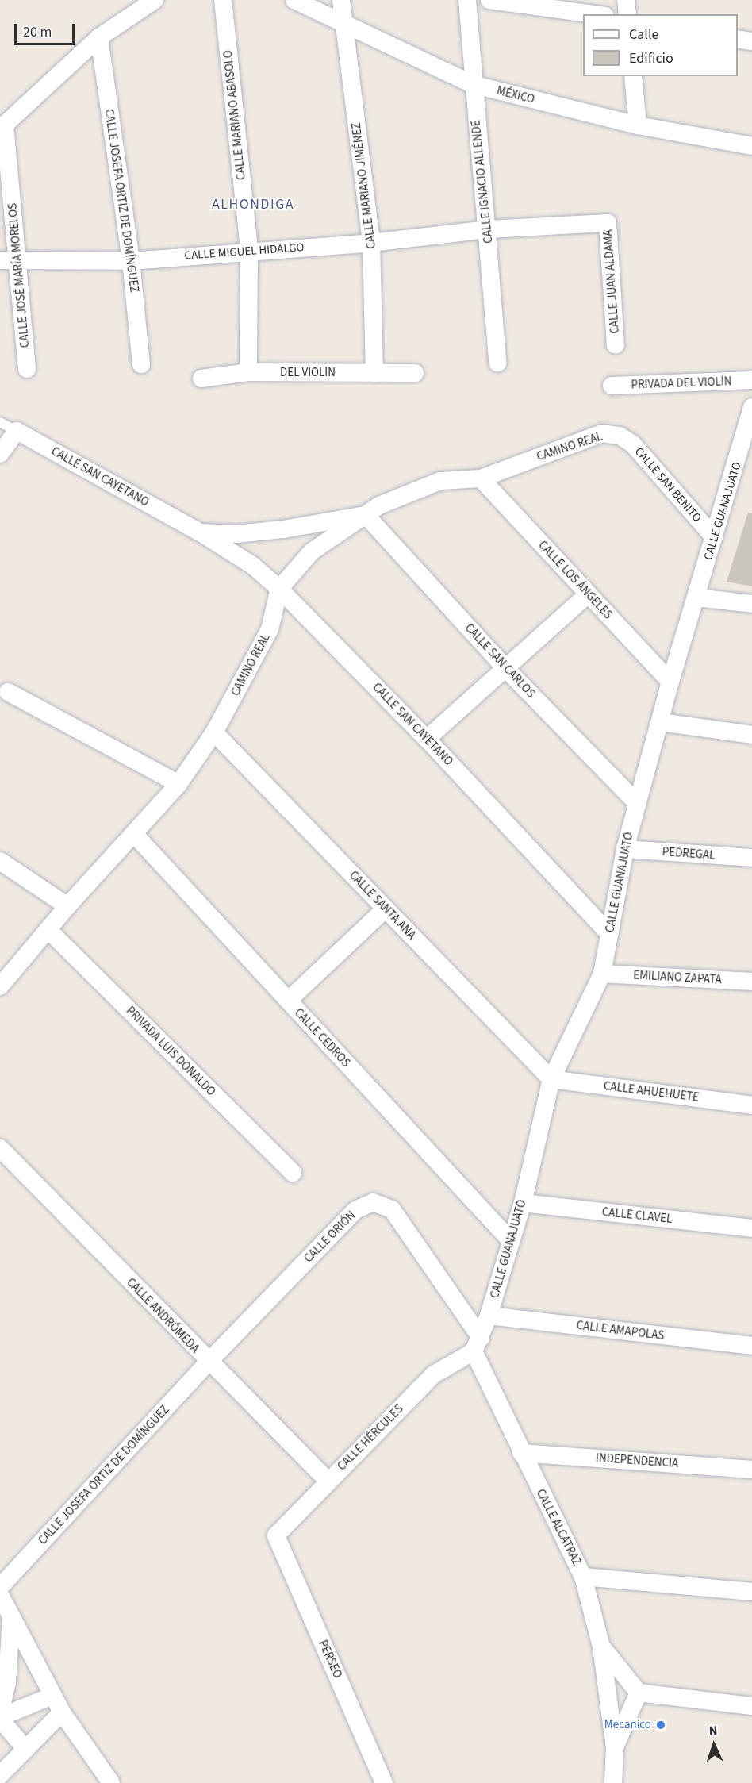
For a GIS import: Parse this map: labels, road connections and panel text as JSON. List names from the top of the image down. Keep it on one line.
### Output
{"streets":{"street":["MÉXICO","CALLE MARIANO ABASOLO","CALLE IGNACIO ALLENDE","CALLE MARIANO JIMÉNEZ","CALLE JOSEFA ORTIZ DE DOMÍNGUEZ","CALLE MIGUEL HIDALGO","CALLE JOSÉ MARÍA MORELOS","CALLE JUAN ALDAMA","DEL VIOLIN","PRIVADA DEL VIOLÍN","CAMINO REAL","CALLE SAN CAYETANO","CALLE SAN BENITO","CALLE GUANAJUATO","CALLE LOS ÁNGELES","CALLE SAN CARLOS","PEDREGAL","CALLE SANTA ANA","EMILIANO ZAPATA","CALLE CEDROS","PRIVADA LUIS DONALDO","CALLE AHUEHUETE","CALLE CLAVEL","CALLE ORIÓN","CALLE ANDRÓMEDA","CALLE AMAPOLAS","CALLE HÉRCULES","INDEPENDENCIA","CALLE ALCATRAZ","PERSEO"]},"crossings":[["MÉXICO","CALLE IGNACIO ALLENDE"],["MÉXICO","CALLE MARIANO JIMÉNEZ"],["CALLE MARIANO ABASOLO","CALLE MIGUEL HIDALGO"],["CALLE MARIANO ABASOLO","DEL VIOLIN"],["CALLE IGNACIO ALLENDE","CALLE MIGUEL HIDALGO"],["CALLE IGNACIO ALLENDE","CALLE JUAN ALDAMA"],["CALLE MARIANO JIMÉNEZ","CALLE MIGUEL HIDALGO"],["CALLE MARIANO JIMÉNEZ","DEL VIOLIN"],["CALLE JOSEFA ORTIZ DE DOMÍNGUEZ","CALLE MIGUEL HIDALGO"],["CALLE JOSEFA ORTIZ DE DOMÍNGUEZ","CALLE JOSÉ MARÍA MORELOS"],["CALLE JOSEFA ORTIZ DE DOMÍNGUEZ","CALLE ORIÓN"],["CALLE JOSEFA ORTIZ DE DOMÍNGUEZ","CALLE ANDRÓMEDA"],["CALLE MIGUEL HIDALGO","CALLE JOSÉ MARÍA MORELOS"],["CALLE MIGUEL HIDALGO","CALLE JUAN ALDAMA"],["CAMINO REAL","CALLE SAN CAYETANO"],["CAMINO REAL","CALLE SAN BENITO"],["CAMINO REAL","CALLE LOS ÁNGELES"],["CAMINO REAL","CALLE SAN CARLOS"],["CAMINO REAL","CALLE SANTA ANA"],["CAMINO REAL","CALLE CEDROS"],["CAMINO REAL","PRIVADA LUIS DONALDO"],["CALLE SAN CAYETANO","CALLE GUANAJUATO"],["CALLE SAN CAYETANO","CALLE SAN CARLOS"],["CALLE SAN BENITO","CALLE GUANAJUATO"],["CALLE GUANAJUATO","CALLE LOS ÁNGELES"],["CALLE GUANAJUATO","CALLE SAN CARLOS"],["CALLE GUANAJUATO","PEDREGAL"],["CALLE GUANAJUATO","CALLE SANTA ANA"],["CALLE GUANAJUATO","EMILIANO ZAPATA"],["CALLE GUANAJUATO","CALLE CEDROS"],["CALLE GUANAJUATO","CALLE AHUEHUETE"],["CALLE GUANAJUATO","CALLE CLAVEL"],["CALLE GUANAJUATO","CALLE ORIÓN"],["CALLE GUANAJUATO","CALLE AMAPOLAS"],["CALLE GUANAJUATO","CALLE HÉRCULES"],["CALLE GUANAJUATO","CALLE ALCATRAZ"],["CALLE SANTA ANA","CALLE AHUEHUETE"],["CALLE ORIÓN","CALLE ANDRÓMEDA"],["CALLE ORIÓN","CALLE HÉRCULES"],["CALLE ORIÓN","CALLE ALCATRAZ"],["CALLE ANDRÓMEDA","CALLE HÉRCULES"],["CALLE HÉRCULES","CALLE ALCATRAZ"],["CALLE HÉRCULES","PERSEO"],["INDEPENDENCIA","CALLE ALCATRAZ"]],"districts":["ALHONDIGA"],"places":["Mecanico"],"legend":["Calle","Edificio"],"scale_bar":"20 m","north":"top"}
